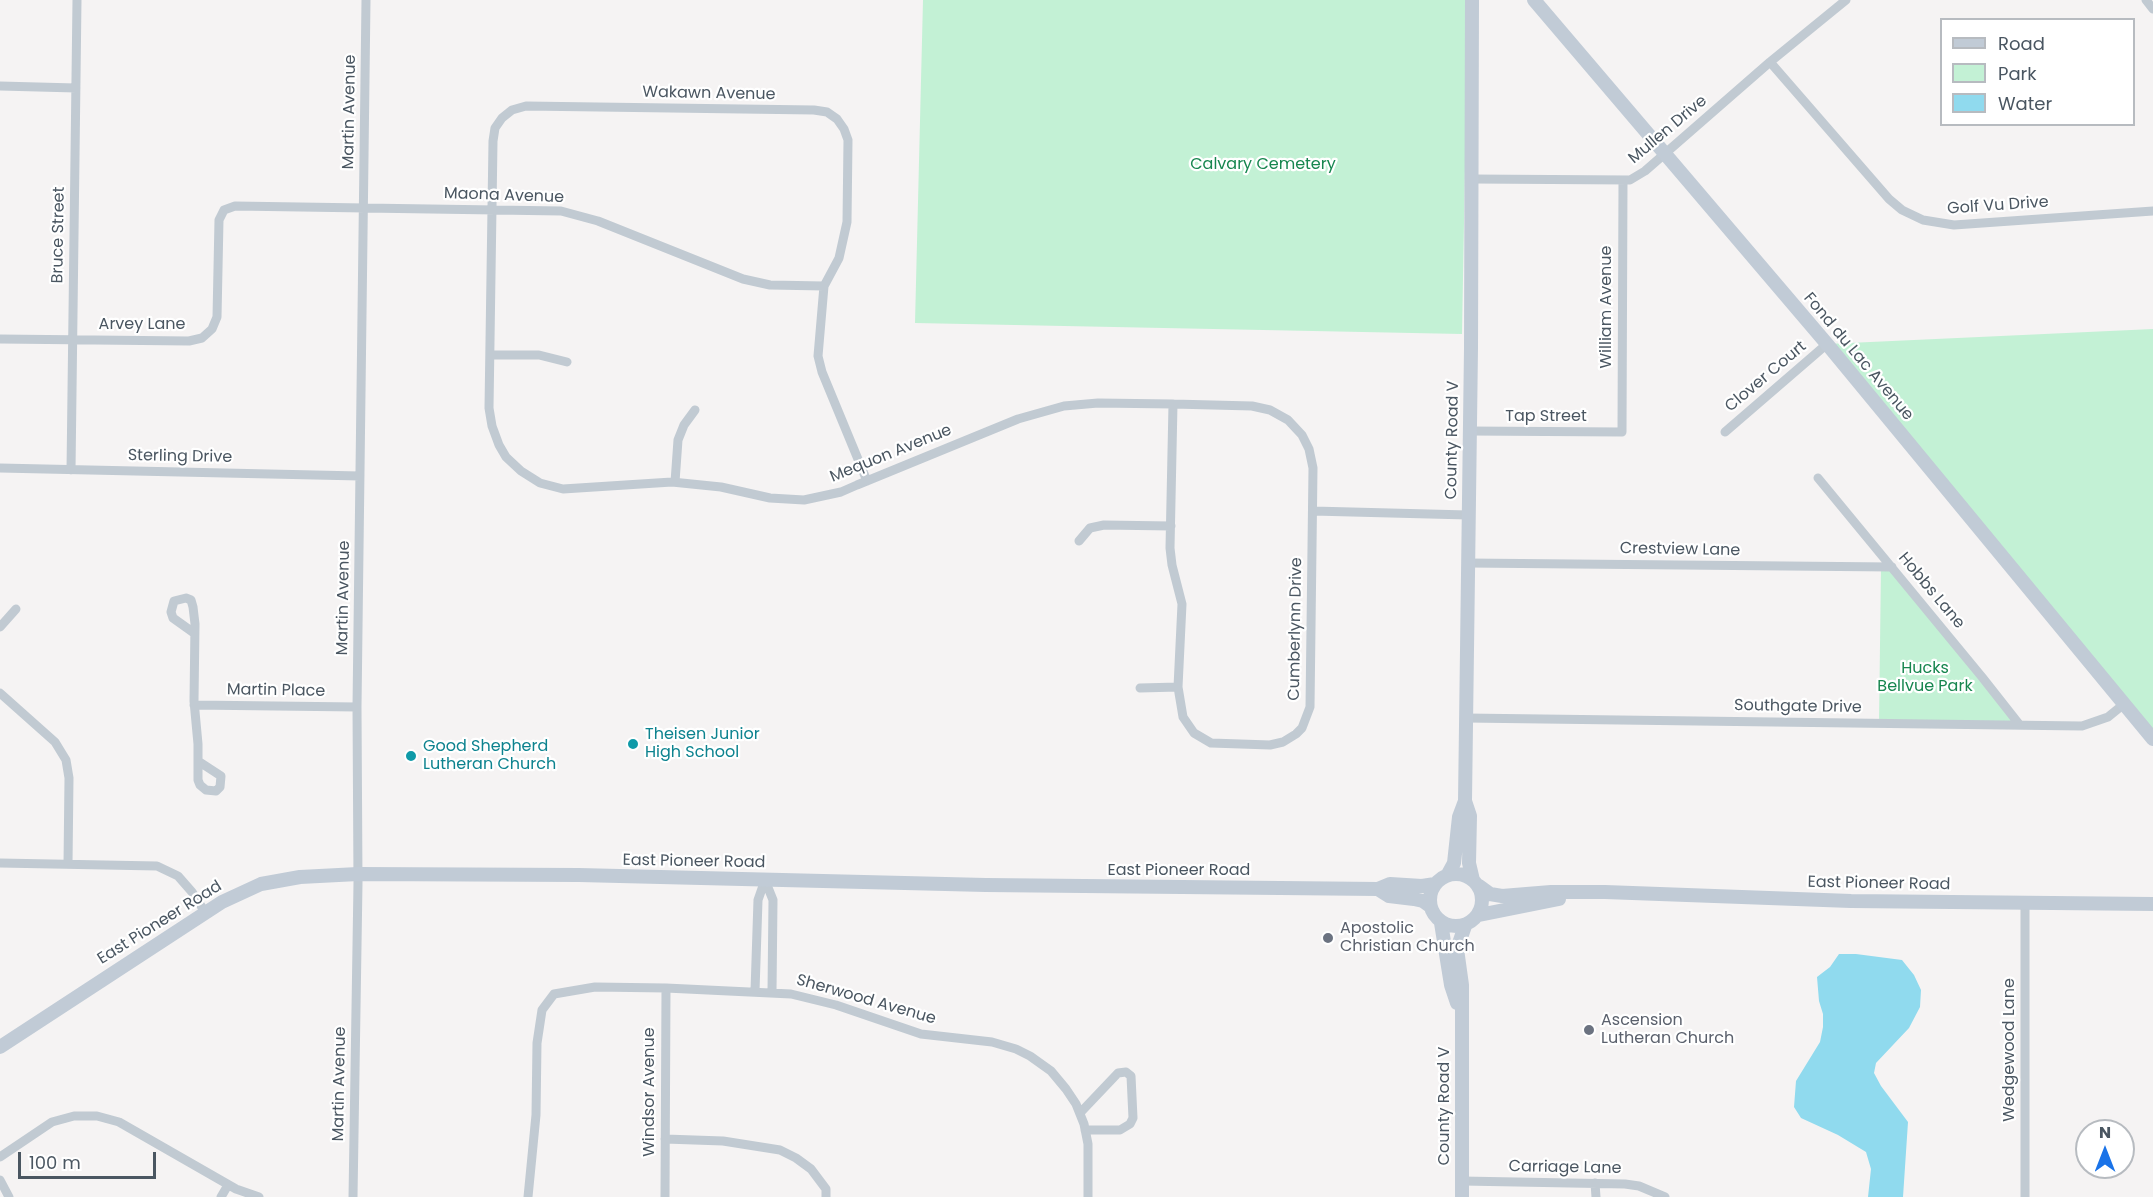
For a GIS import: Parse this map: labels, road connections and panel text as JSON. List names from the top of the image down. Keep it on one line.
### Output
{"streets":{"main road":["Fond du Lac Avenue","County Road V","East Pioneer Road"],"street":["Wakawn Avenue","Martin Avenue","Mullen Drive","Maona Avenue","Golf Vu Drive","Bruce Street","William Avenue","Arvey Lane","Clover Court","Tap Street","Mequon Avenue","Sterling Drive","Crestview Lane","Hobbs Lane","Cumberlynn Drive","Martin Place","Southgate Drive","Sherwood Avenue","Wedgewood Lane","Windsor Avenue","Carriage Lane"]},"crossings":[["Wakawn Avenue","Maona Avenue"],["Wakawn Avenue","Mequon Avenue"],["Martin Avenue","Maona Avenue"],["Martin Avenue","Sterling Drive"],["Martin Avenue","Martin Place"],["Martin Avenue","East Pioneer Road"],["Mullen Drive","Golf Vu Drive"],["Mullen Drive","William Avenue"],["Mullen Drive","Fond du Lac Avenue"],["Mullen Drive","County Road V"],["Maona Avenue","Arvey Lane"],["Maona Avenue","Mequon Avenue"],["Bruce Street","Arvey Lane"],["Bruce Street","Sterling Drive"],["William Avenue","Tap Street"],["Fond du Lac Avenue","Clover Court"],["Fond du Lac Avenue","Southgate Drive"],["Tap Street","County Road V"],["County Road V","Crestview Lane"],["County Road V","Southgate Drive"],["County Road V","East Pioneer Road"],["County Road V","Carriage Lane"],["Mequon Avenue","Cumberlynn Drive"],["Crestview Lane","Hobbs Lane"],["Hobbs Lane","Southgate Drive"],["East Pioneer Road","Wedgewood Lane"],["Sherwood Avenue","Windsor Avenue"]],"parks":["Calvary Cemetery","Hucks Bellvue Park"],"places":["Theisen Junior High School","Good Shepherd Lutheran Church","Apostolic Christian Church","Ascension Lutheran Church"],"legend":["Road","Park","Water"],"scale_bar":"100 m","north":"top"}
